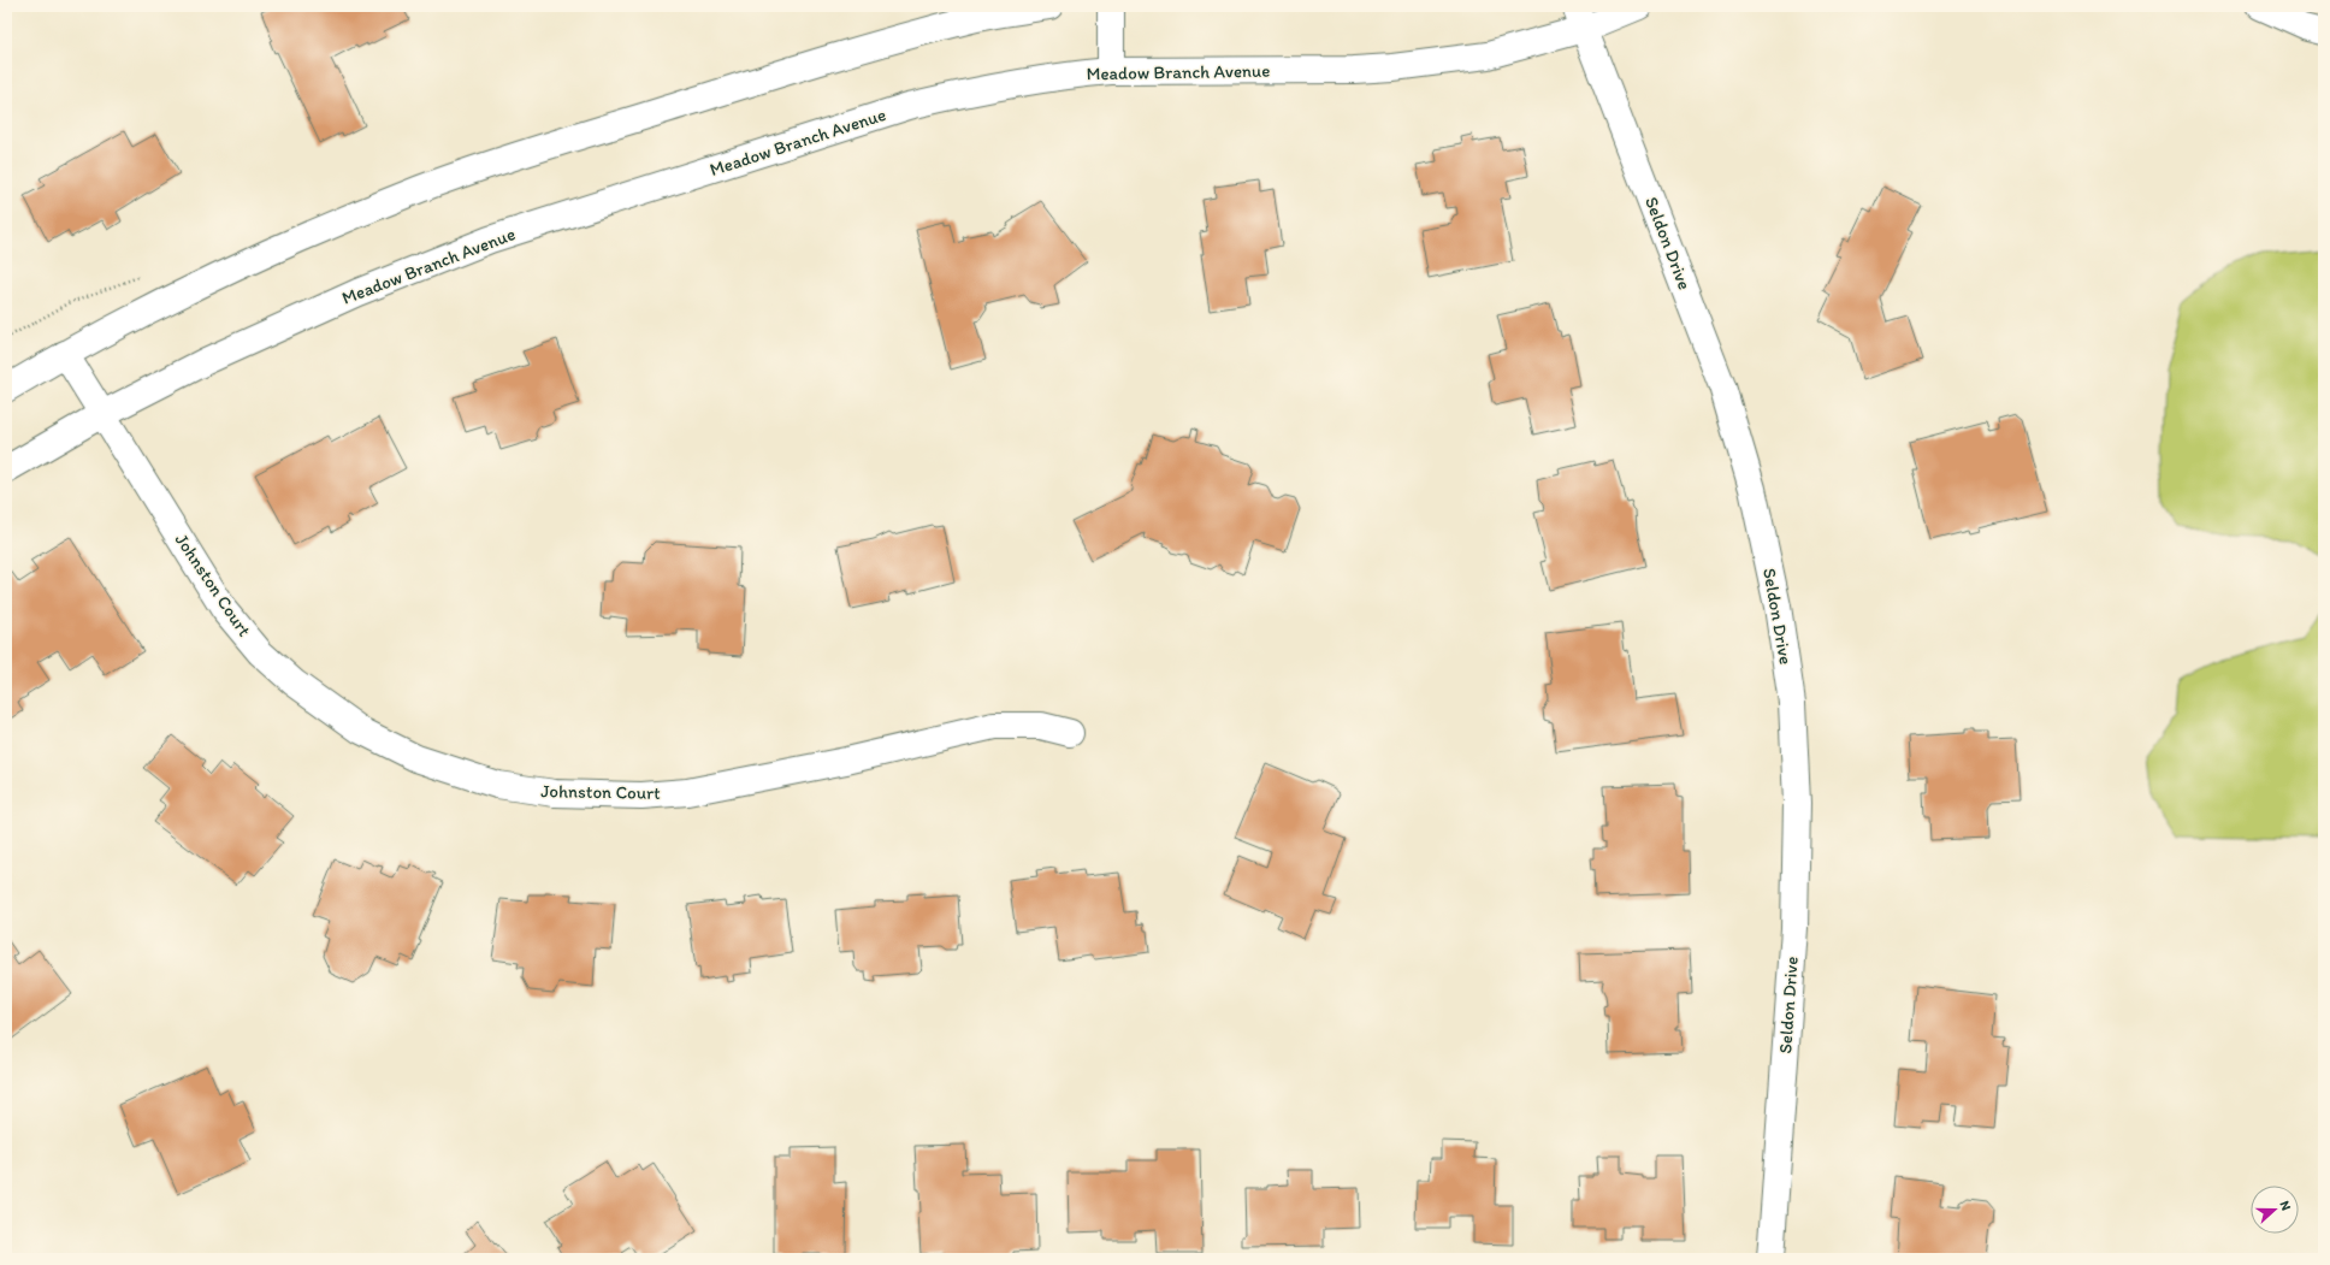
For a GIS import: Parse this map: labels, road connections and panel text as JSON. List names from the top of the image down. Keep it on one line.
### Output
{"streets":{"main road":["Meadow Branch Avenue","Seldon Drive","Johnston Court"]},"crossings":[["Meadow Branch Avenue","Seldon Drive"],["Meadow Branch Avenue","Johnston Court"]],"north":"right"}
